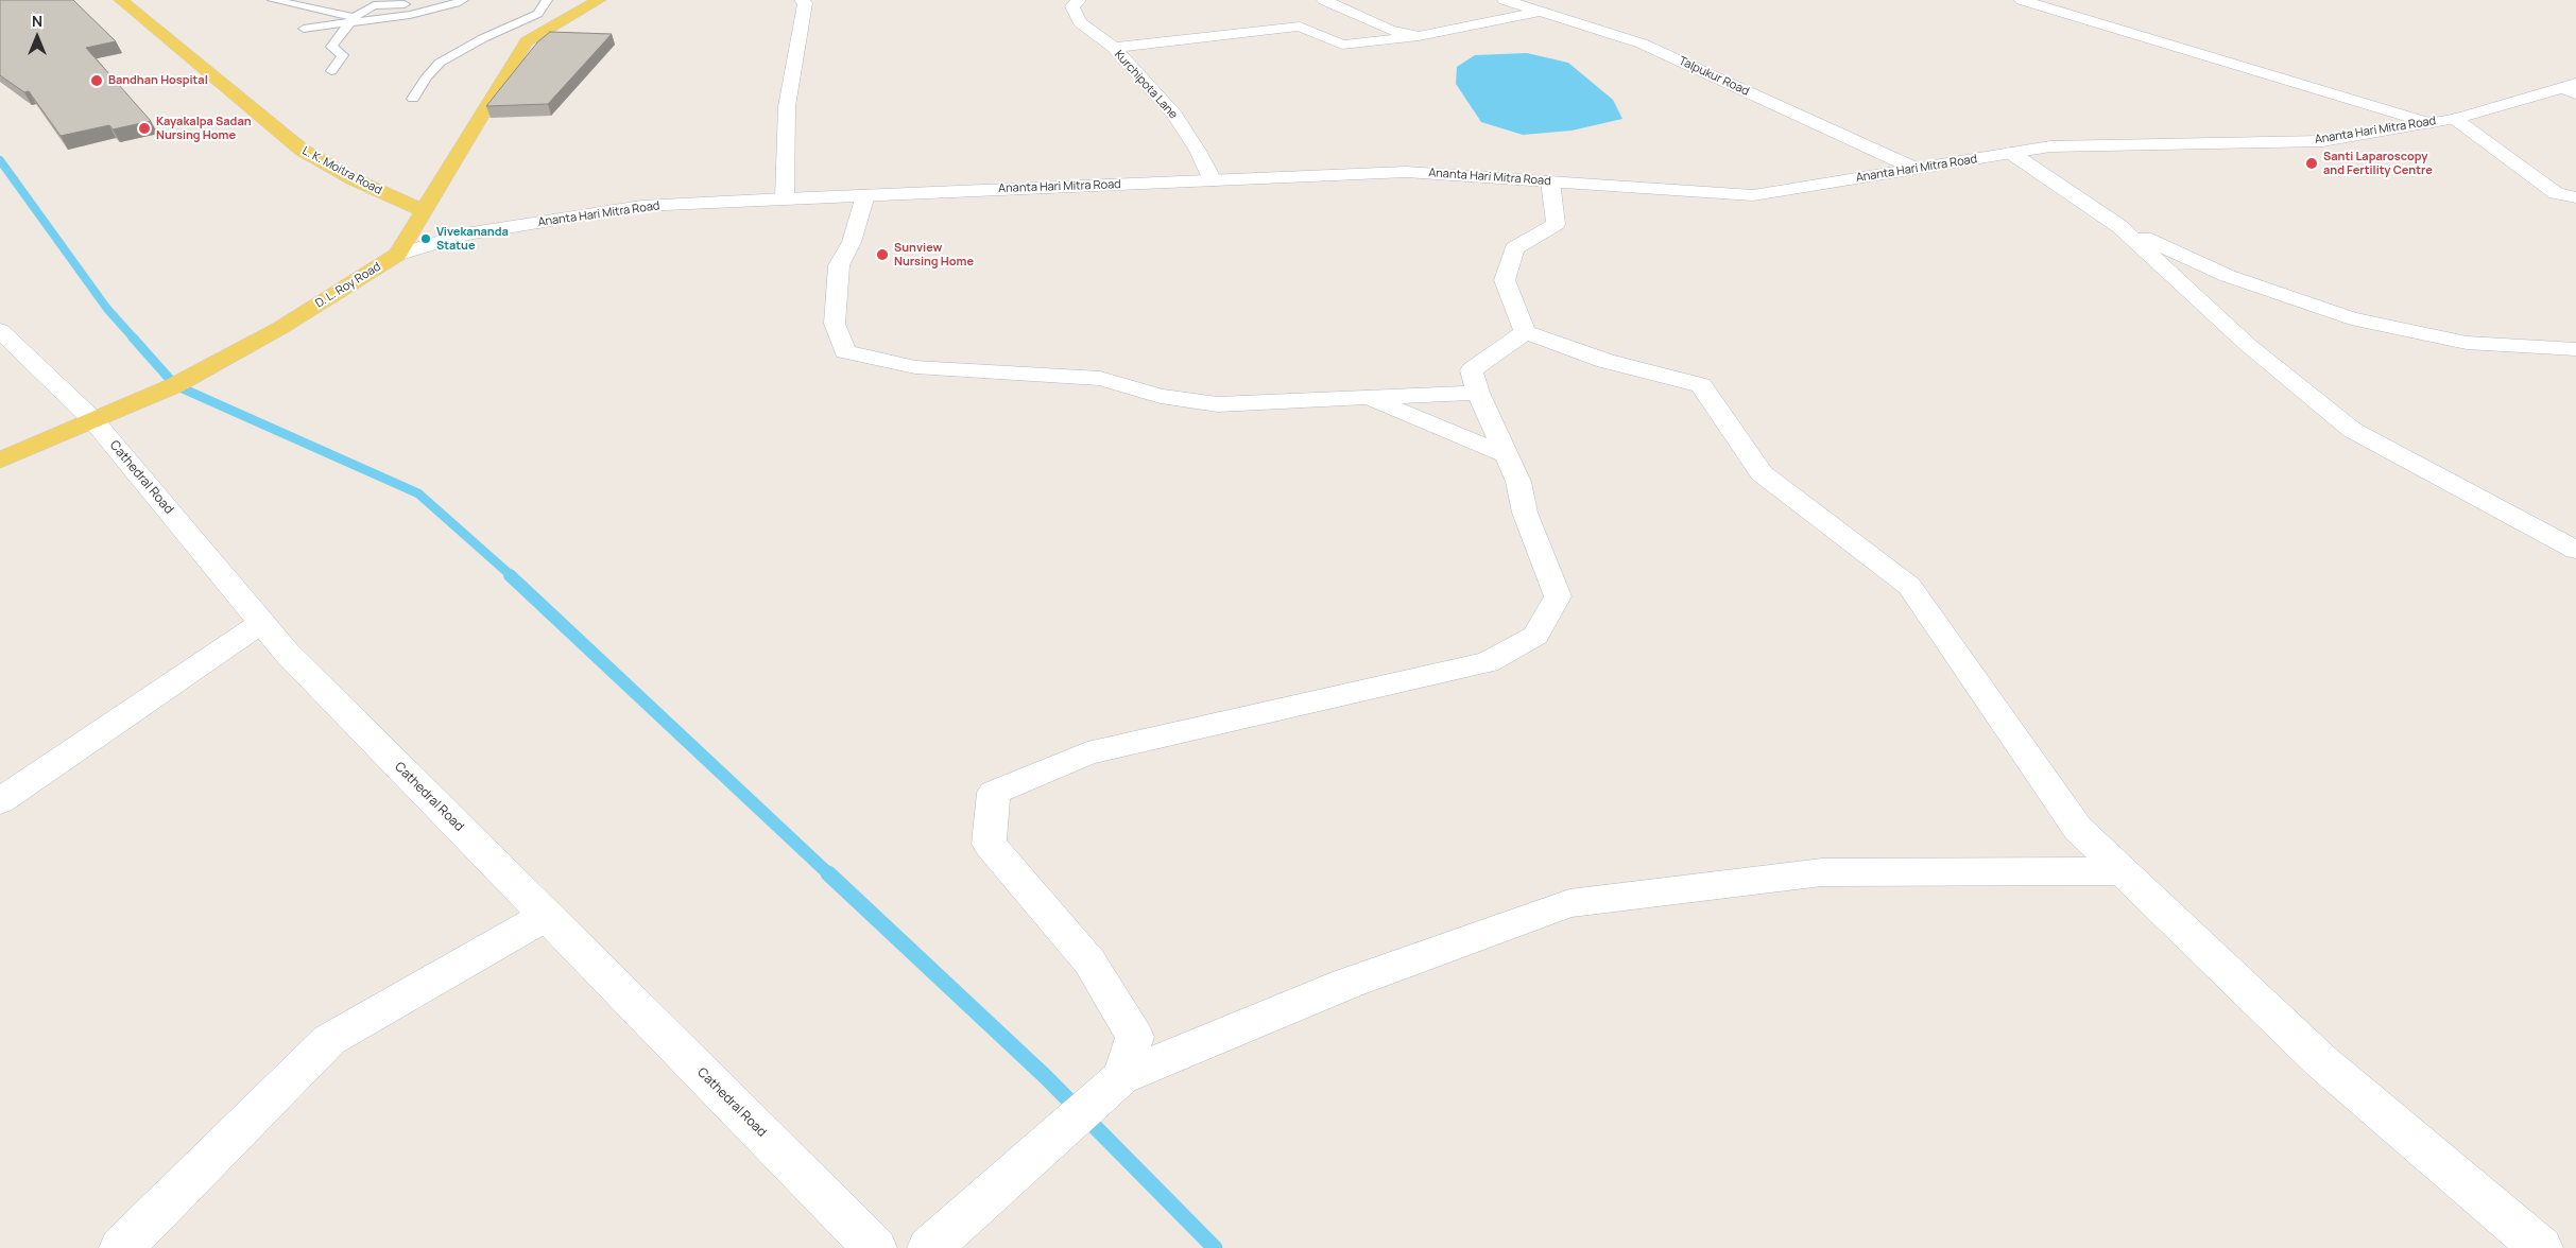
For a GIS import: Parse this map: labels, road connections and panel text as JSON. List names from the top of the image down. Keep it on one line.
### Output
{"streets":{"main road":["L. K. Moitra Road","D. L. Roy Road"],"street":["Talpukur Road","Kurchipota Lane","Ananta Hari Mitra Road","Cathedral Road"]},"crossings":[["Talpukur Road","Ananta Hari Mitra Road"],["Kurchipota Lane","Ananta Hari Mitra Road"],["Ananta Hari Mitra Road","D. L. Roy Road"],["L. K. Moitra Road","D. L. Roy Road"],["D. L. Roy Road","Cathedral Road"]],"places":["Bandhan Hospital","Kayakalpa Sadan Nursing Home","Santi Laparoscopy and Fertility Centre","Vivekananda Statue","Sunview Nursing Home"],"north":"top"}
